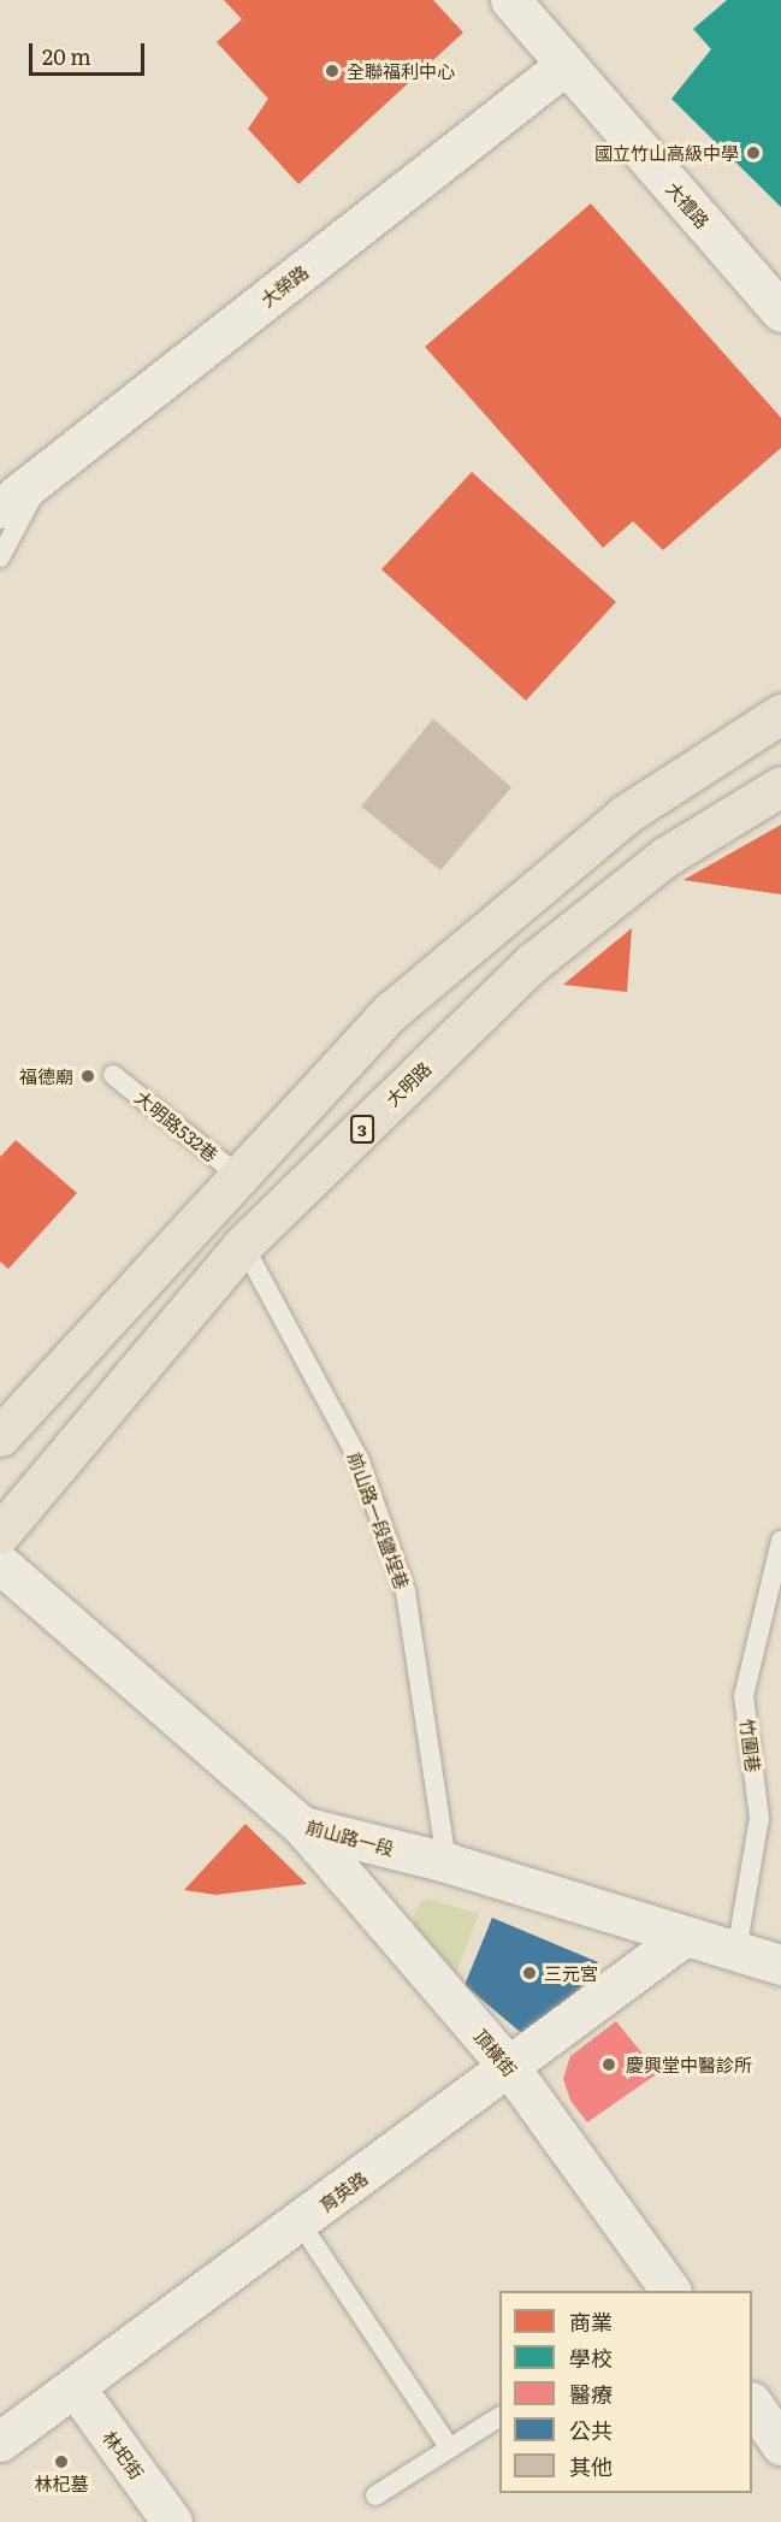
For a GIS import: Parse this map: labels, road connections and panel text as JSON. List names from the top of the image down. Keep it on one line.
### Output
{"streets":{"main road":["大明路","3"],"street":["大禮路","大榮路","前山路一段","頂橫街","育英路","林圯街"],"lane":["大明路532巷","前山路一段鹽埕巷","竹圍巷"]},"crossings":[["大禮路","大榮路"],["大明路","前山路一段鹽埕巷"],["前山路一段鹽埕巷","前山路一段"],["竹圍巷","前山路一段"],["前山路一段","頂橫街"],["前山路一段","育英路"],["頂橫街","育英路"],["育英路","林圯街"]],"places":["全聯福利中心","國立竹山高級中學","福德廟","三元宮","慶興堂中醫診所","林杞墓"],"legend":["商業","學校","醫療","公共","其他"],"scale_bar":"20 m"}
